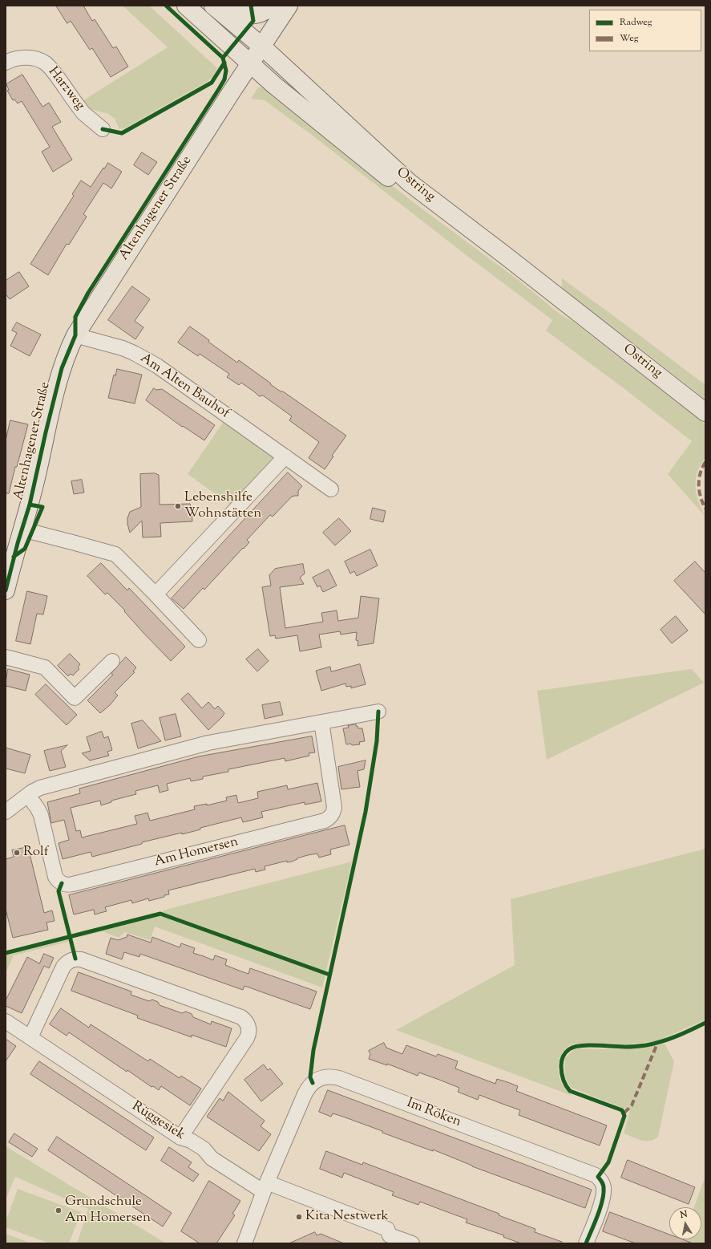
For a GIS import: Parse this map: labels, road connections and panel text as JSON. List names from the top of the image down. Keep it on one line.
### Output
{"streets":{"main road":["Ostring","Altenhagener Straße"],"street":["Harzweg","Am Alten Bauhof","Am Homersen","Im Röken","Rüggesiek"]},"crossings":[["Ostring","Altenhagener Straße"],["Altenhagener Straße","Am Alten Bauhof"],["Im Röken","Rüggesiek"]],"places":["Lebenshilfe Wohnstätten","Rolf","Grundschule Am Homersen","Kita Nestwerk"],"legend":["Radweg","Weg"],"north":"top"}
